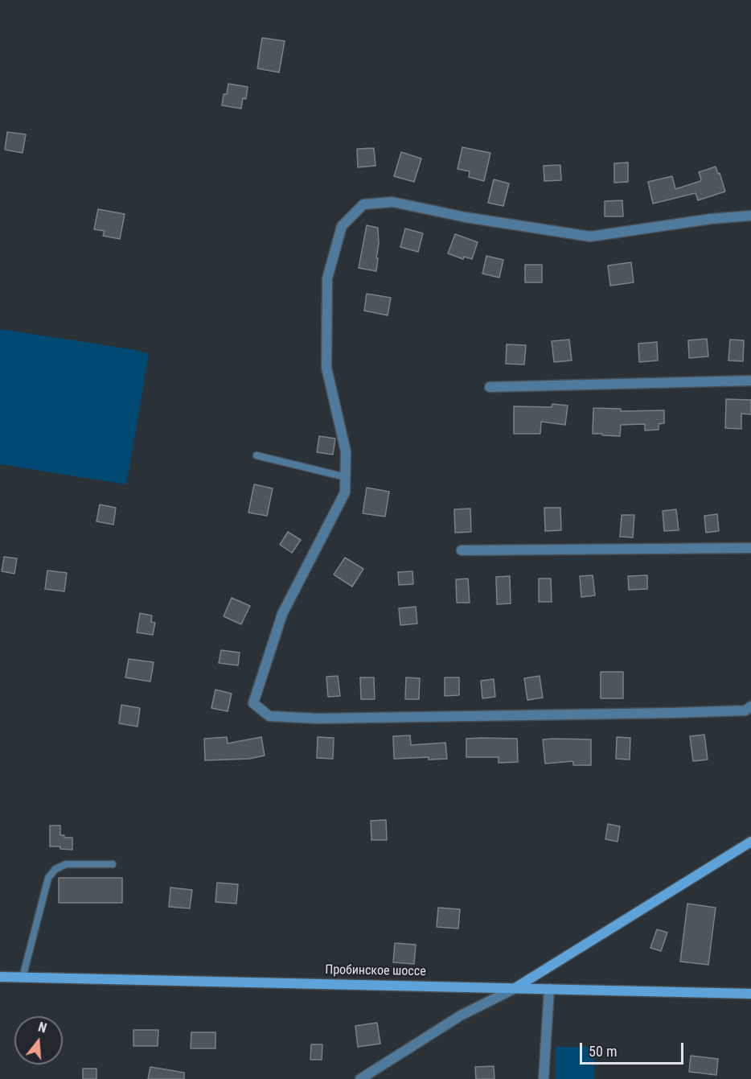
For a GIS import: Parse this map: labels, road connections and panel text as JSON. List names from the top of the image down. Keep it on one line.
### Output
{"streets":{"main road":["Пробинское шоссе"]},"scale_bar":"50 m","north":"top"}
